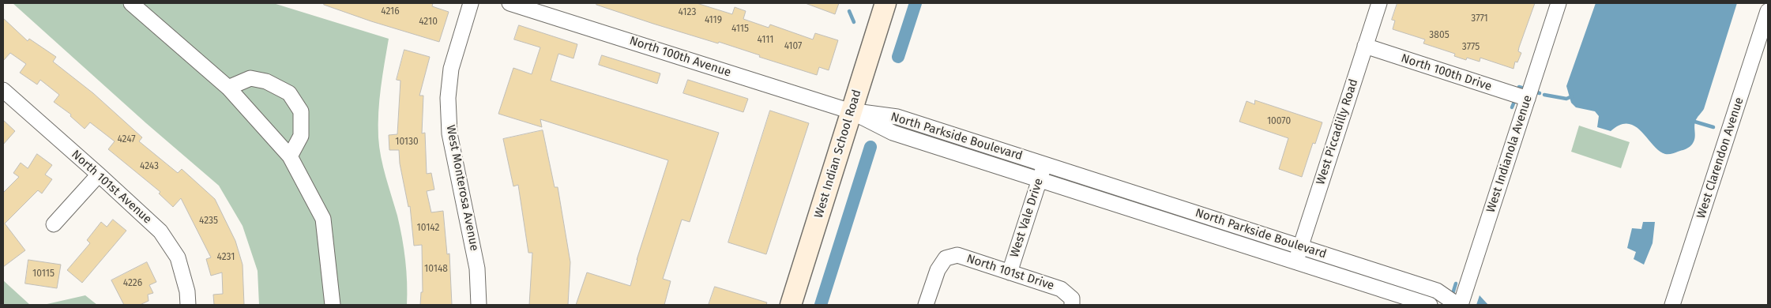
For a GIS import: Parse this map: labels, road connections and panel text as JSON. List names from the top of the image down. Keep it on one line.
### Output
{"streets":{"main road":["West Indian School Road"],"street":["North 100th Avenue","North 100th Drive","West Piccadilly Road","North Parkside Boulevard","West Indianola Avenue","West Clarendon Avenue","North 101st Avenue","West Monterosa Avenue","West Vale Drive","North 101st Drive"]},"crossings":[["North 100th Avenue","North Parkside Boulevard"],["North 100th Avenue","West Indian School Road"],["North 100th Drive","West Piccadilly Road"],["North 100th Drive","West Indianola Avenue"],["West Piccadilly Road","North Parkside Boulevard"],["North Parkside Boulevard","West Indian School Road"],["North Parkside Boulevard","West Vale Drive"],["West Vale Drive","North 101st Drive"]],"house_numbers":["4216","4123","3771","4119","4210","4115","3805","4111","4107","3775","10070","4247","10130","4243","4235","10142","4231","10148","10115","4226"]}
